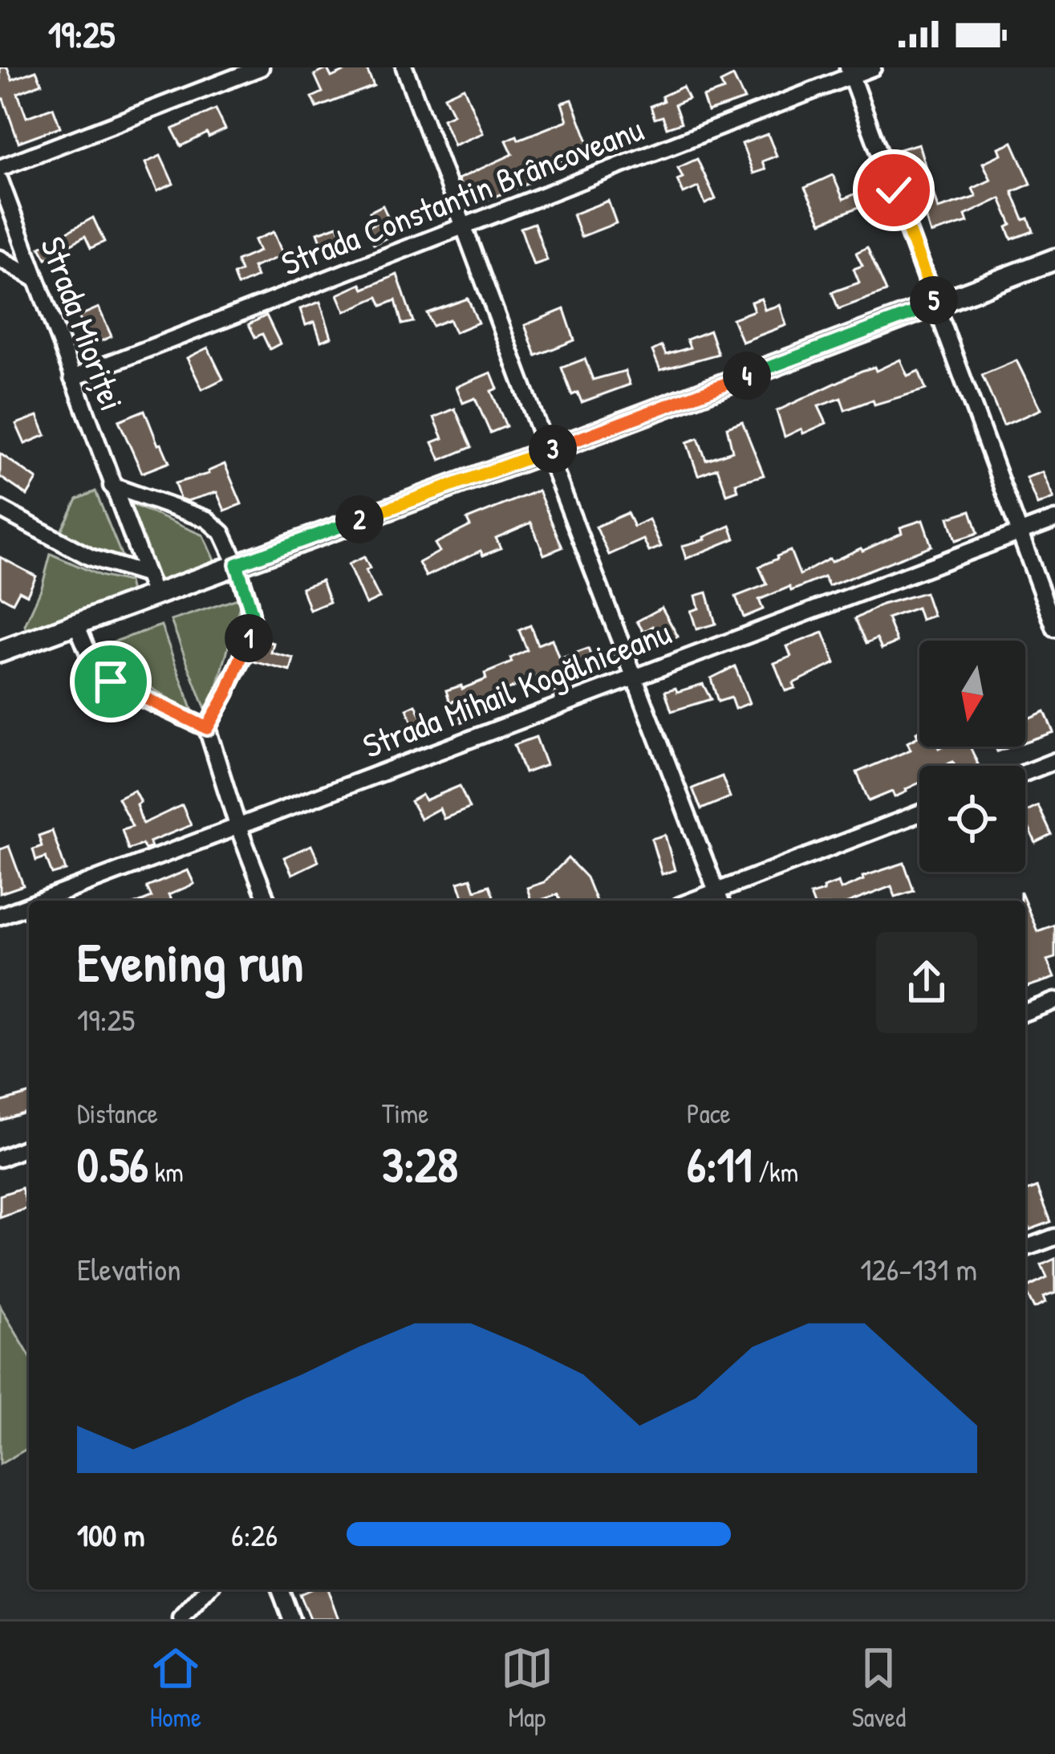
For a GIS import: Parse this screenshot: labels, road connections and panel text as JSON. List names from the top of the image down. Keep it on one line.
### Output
{"streets":{"street":["Strada Constantin Brâncoveanu","Strada Mioriței","Strada Mihail Kogălniceanu"]},"crossings":[["Strada Constantin Brâncoveanu","Strada Mioriței"]],"north":"bottom","page":{"status":"19:25","pins":["5","4","3","2","1"],"heading":["Evening run","19:25"],"stats":[["Distance","0.56 km"],["Time","3:28"],["Pace","6:11 /km"]],"chart":["Elevation","126–131 m"],"list":[{"name":"100 m","note":"6:26"}],"tabs":["Home","Map","Saved"]}}
